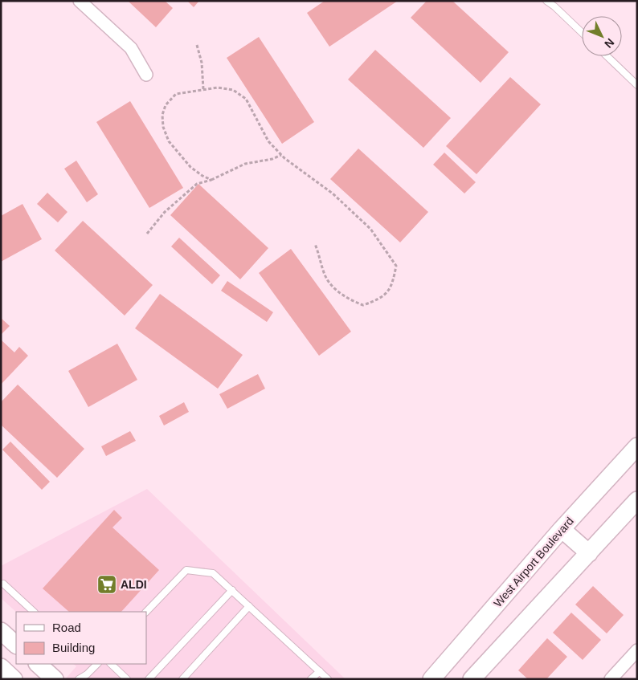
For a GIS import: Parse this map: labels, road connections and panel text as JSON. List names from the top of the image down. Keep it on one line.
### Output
{"streets":{"main road":["West Airport Boulevard"]},"places":{"supermarket":["ALDI"]},"legend":["Road","Building"],"north":"bottom right"}
